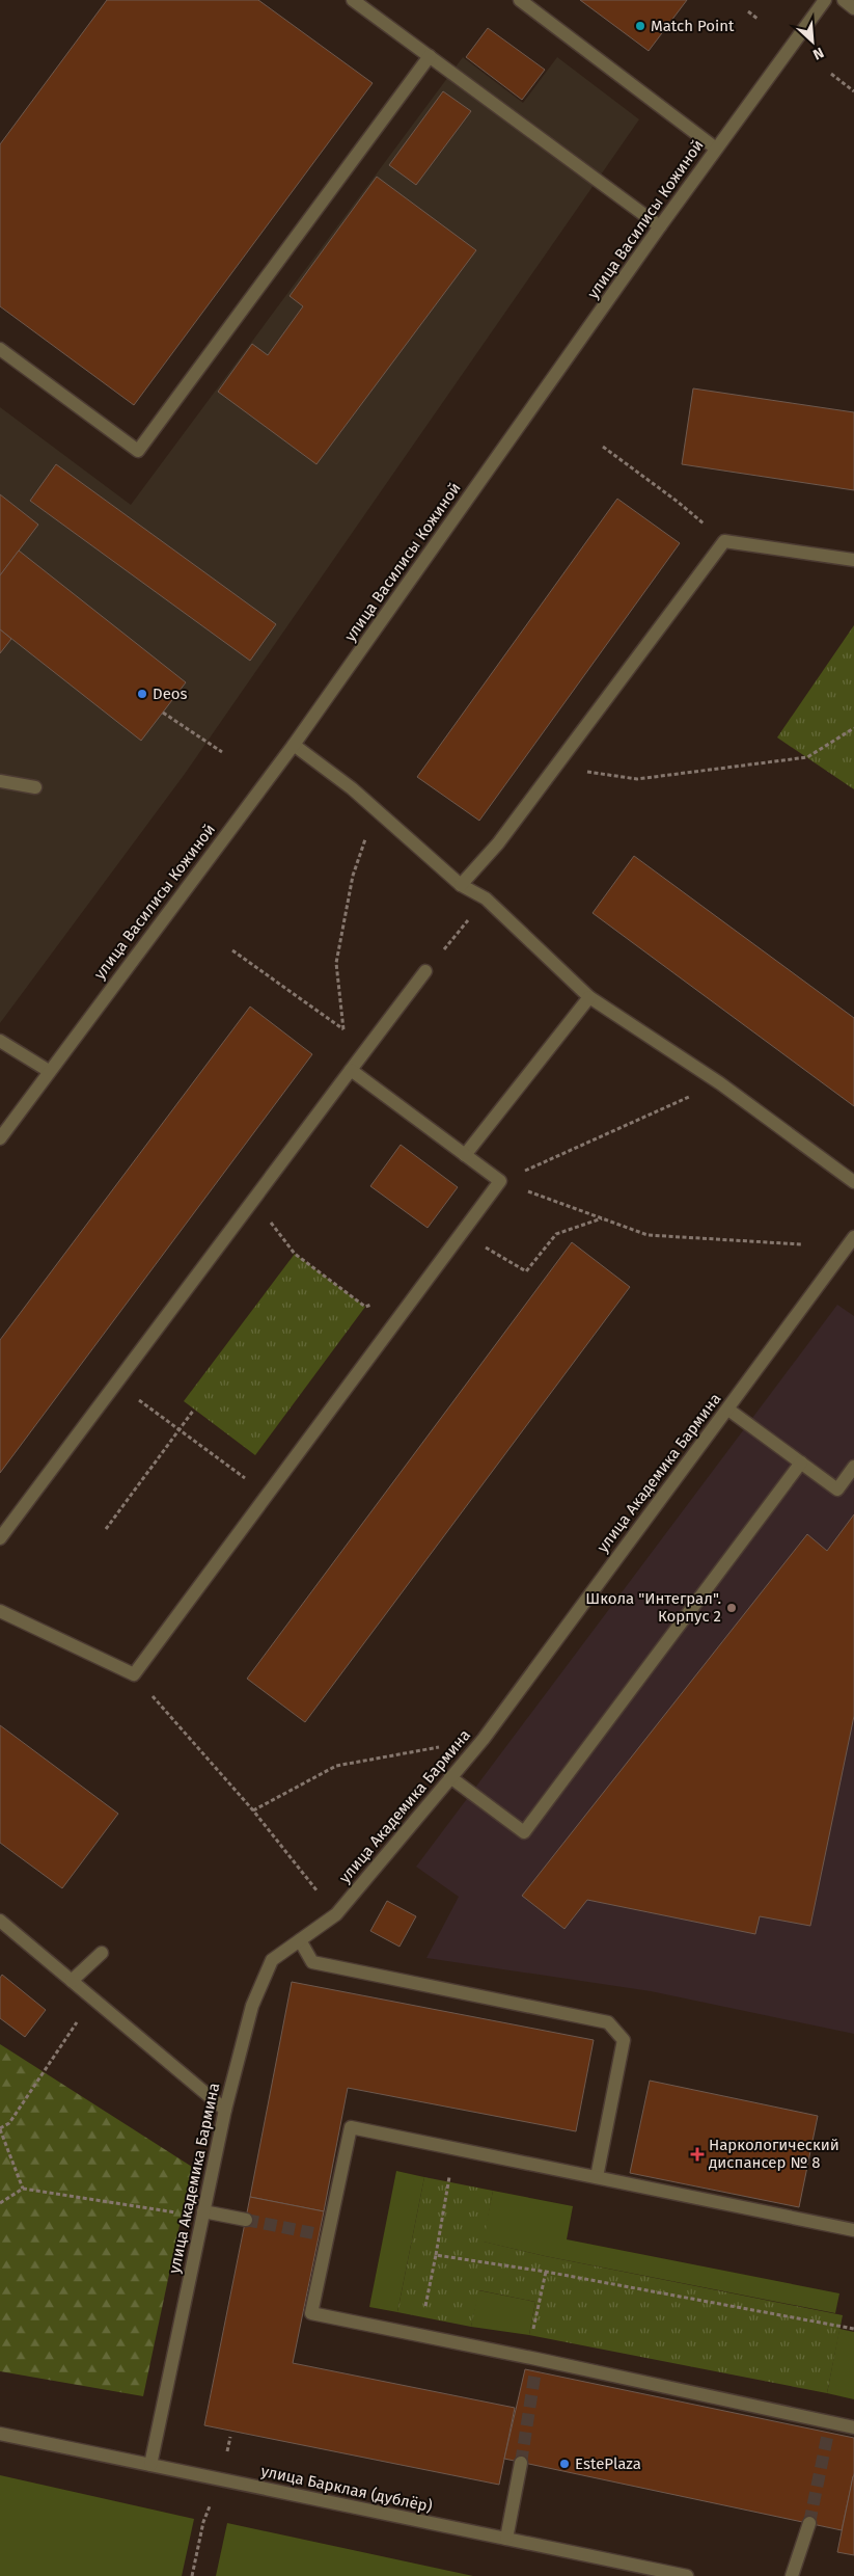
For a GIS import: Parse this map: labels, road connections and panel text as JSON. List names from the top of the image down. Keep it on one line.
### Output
{"streets":{"street":["улица Василисы Кожиной","улица Академика Бармина","улица Барклая (дублёр)"]},"crossings":[["улица Академика Бармина","улица Барклая (дублёр)"]],"places":{"other":["Match Point","Deos","Школа \"Интеграл\". Корпус 2","EstePlaza"],"health":["Наркологический диспансер № 8"]},"north":"bottom right"}
